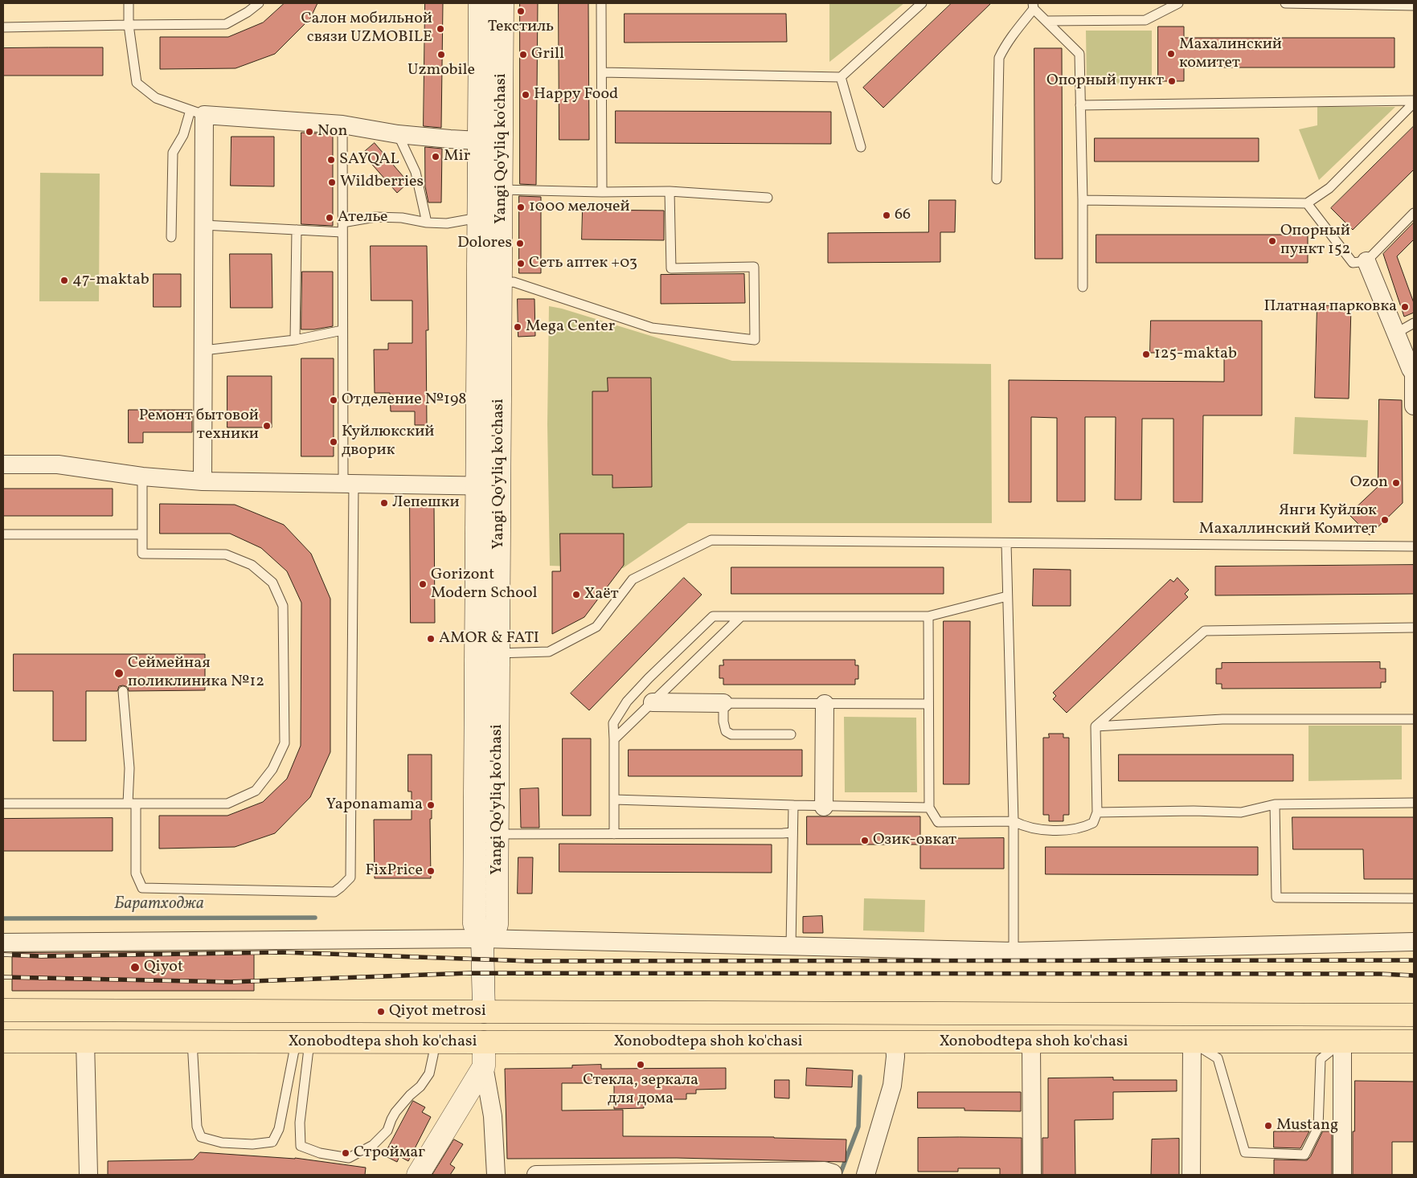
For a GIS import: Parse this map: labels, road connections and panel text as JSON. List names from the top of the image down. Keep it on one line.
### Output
{"streets":{"highway":["Xonobodtepa shoh ko'chasi"],"main road":["Yangi Qo'yliq ko'chasi"]},"crossings":[["Yangi Qo'yliq ko'chasi","Xonobodtepa shoh ko'chasi"]],"water":["Баратходжа"],"places":["Текстиль","Салон мобильной связи UZMOBILE","Махалинский комитет","Uzmobile","Grill","Опорный пункт","Happy Food","Non","Mir","SAYQAL","Wildberries","1000 мелочей","66","Ателье","Опорный пункт 152","Dolores","Сеть аптек +03","47-maktab","Платная парковка","Mega Center","125-maktab","Отделение №198","Ремонт бытовой техники","Куйлюкский дворик","Ozon","Лепешки","Янги Куйлюк Махаллинский Комитет","Gorizont Modern School","Хаёт","AMOR & FATI","Сеймейная поликлиника №12","Yaponamama","Озик-овкат","FixPrice","Qiyot","Qiyot metrosi","Стекла, зеркала для дома","Mustang","Строймаг"]}
